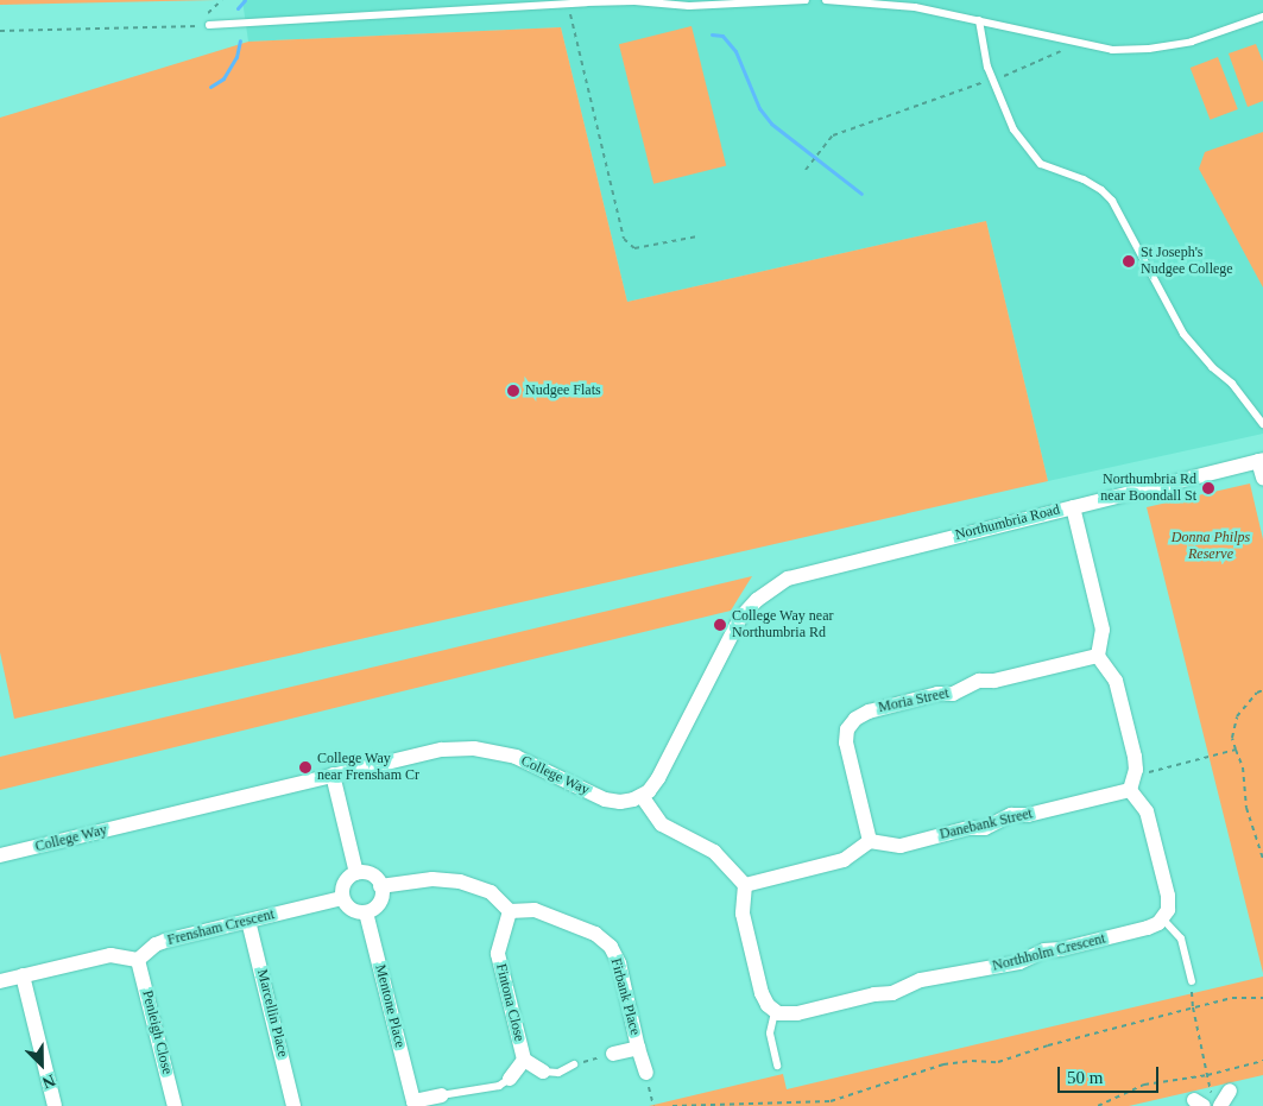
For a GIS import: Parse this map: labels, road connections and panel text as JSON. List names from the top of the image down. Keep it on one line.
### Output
{"streets":{"street":["Northumbria Road","Moria Street","College Way","Danebank Street","Frensham Crescent","Northholm Crescent","Firbank Place","Fintona Close","Mentone Place","Marcellin Place","Penleigh Close"]},"crossings":[["Northumbria Road","College Way"],["Moria Street","Danebank Street"],["Frensham Crescent","Mentone Place"],["Frensham Crescent","Marcellin Place"],["Frensham Crescent","Penleigh Close"],["Firbank Place","Fintona Close"],["Fintona Close","Mentone Place"]],"parks":["Donna Philps Reserve"],"places":["St Joseph's Nudgee College","Nudgee Flats","Northumbria Rd near Boondall St","College Way near Northumbria Rd","College Way near Frensham Cr"],"scale_bar":"50 m","north":"bottom right"}
